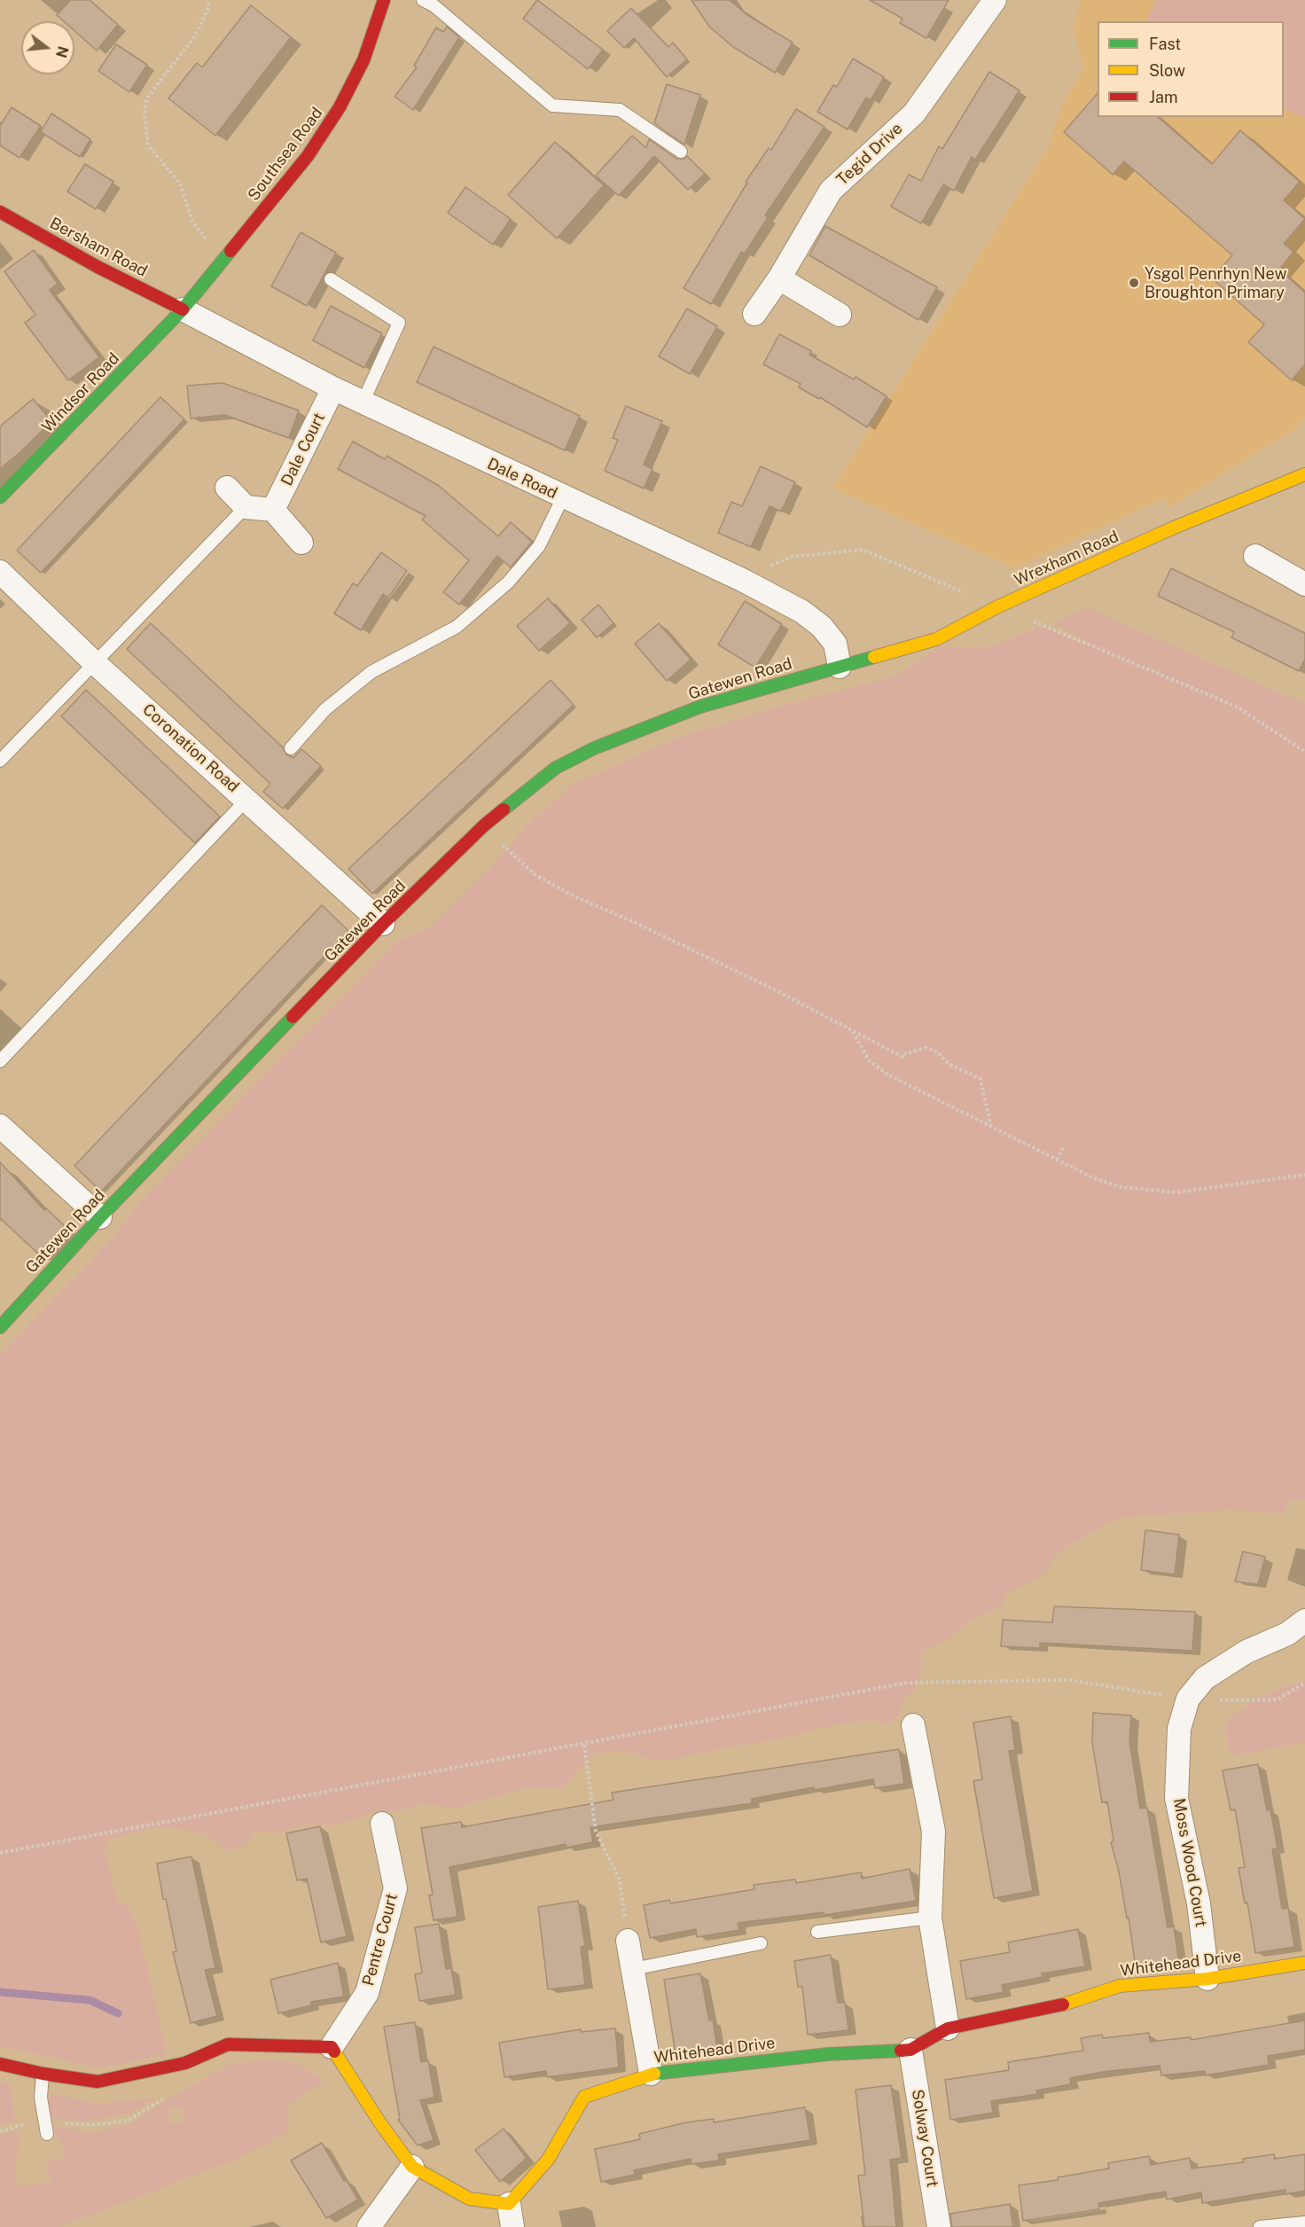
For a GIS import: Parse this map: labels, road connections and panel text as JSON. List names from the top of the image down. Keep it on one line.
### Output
{"streets":{"main road":["Southsea Road","Bersham Road","Windsor Road","Wrexham Road","Gatewen Road","Whitehead Drive"],"street":["Tegid Drive","Dale Court","Dale Road","Coronation Road","Moss Wood Court","Pentre Court","Solway Court"]},"crossings":[["Southsea Road","Bersham Road"],["Southsea Road","Windsor Road"],["Southsea Road","Dale Road"],["Bersham Road","Windsor Road"],["Bersham Road","Dale Road"],["Windsor Road","Dale Road"],["Dale Court","Dale Road"],["Dale Road","Wrexham Road"],["Dale Road","Gatewen Road"],["Wrexham Road","Gatewen Road"],["Gatewen Road","Coronation Road"],["Moss Wood Court","Whitehead Drive"],["Whitehead Drive","Solway Court"]],"places":["Ysgol Penrhyn New Broughton Primary"],"legend":["Fast","Slow","Jam"],"north":"right"}
